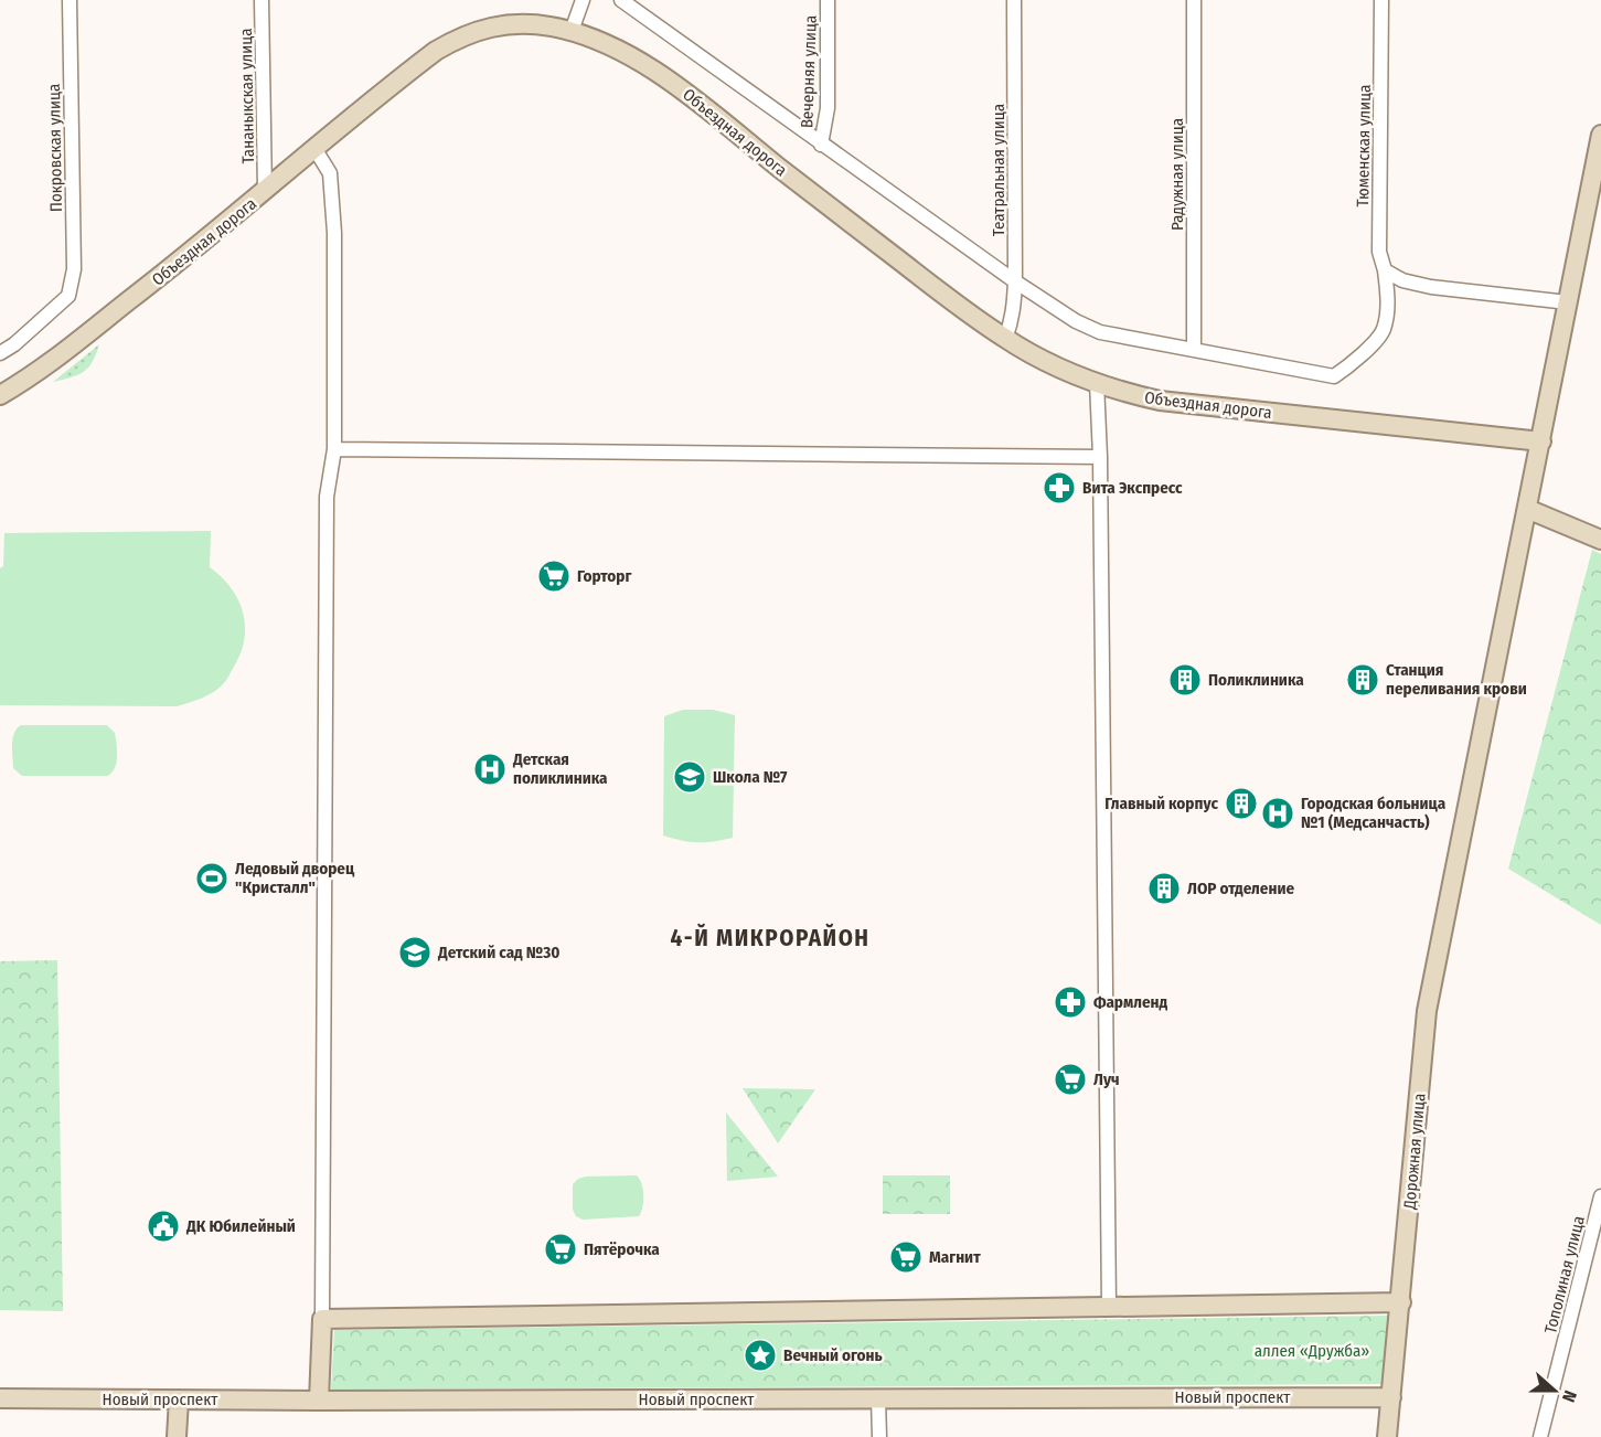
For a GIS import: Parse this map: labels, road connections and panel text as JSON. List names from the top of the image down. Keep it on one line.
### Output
{"streets":{"main road":["Объездная дорога","Дорожная улица","Новый проспект"],"street":["Вечерняя улица","Тананыкская улица","Тюменская улица","Покровская улица","Театральная улица","Радужная улица","Тополиная улица"]},"crossings":[["Тананыкская улица","Объездная дорога"],["Объездная дорога","Театральная улица"],["Объездная дорога","Дорожная улица"],["Тюменская улица","Радужная улица"],["Дорожная улица","Новый проспект"]],"districts":["4-Й МИКРОРАЙОН"],"parks":["аллея «Дружба»"],"places":{"pharmacy":["Вита Экспресс","Фармленд"],"supermarket":["Горторг","Луч","Пятёрочка","Магнит"],"building":["Поликлиника","Станция переливания крови","Главный корпус","ЛОР отделение"],"hospital":["Детская поликлиника","Городская больница №1 (Медсанчасть)"],"school or university":["Школа №7","Детский сад №30"],"sports":["Ледовый дворец \"Кристалл\""],"public building":["ДК Юбилейный"],"place":["Вечный огонь"]},"north":"right"}
